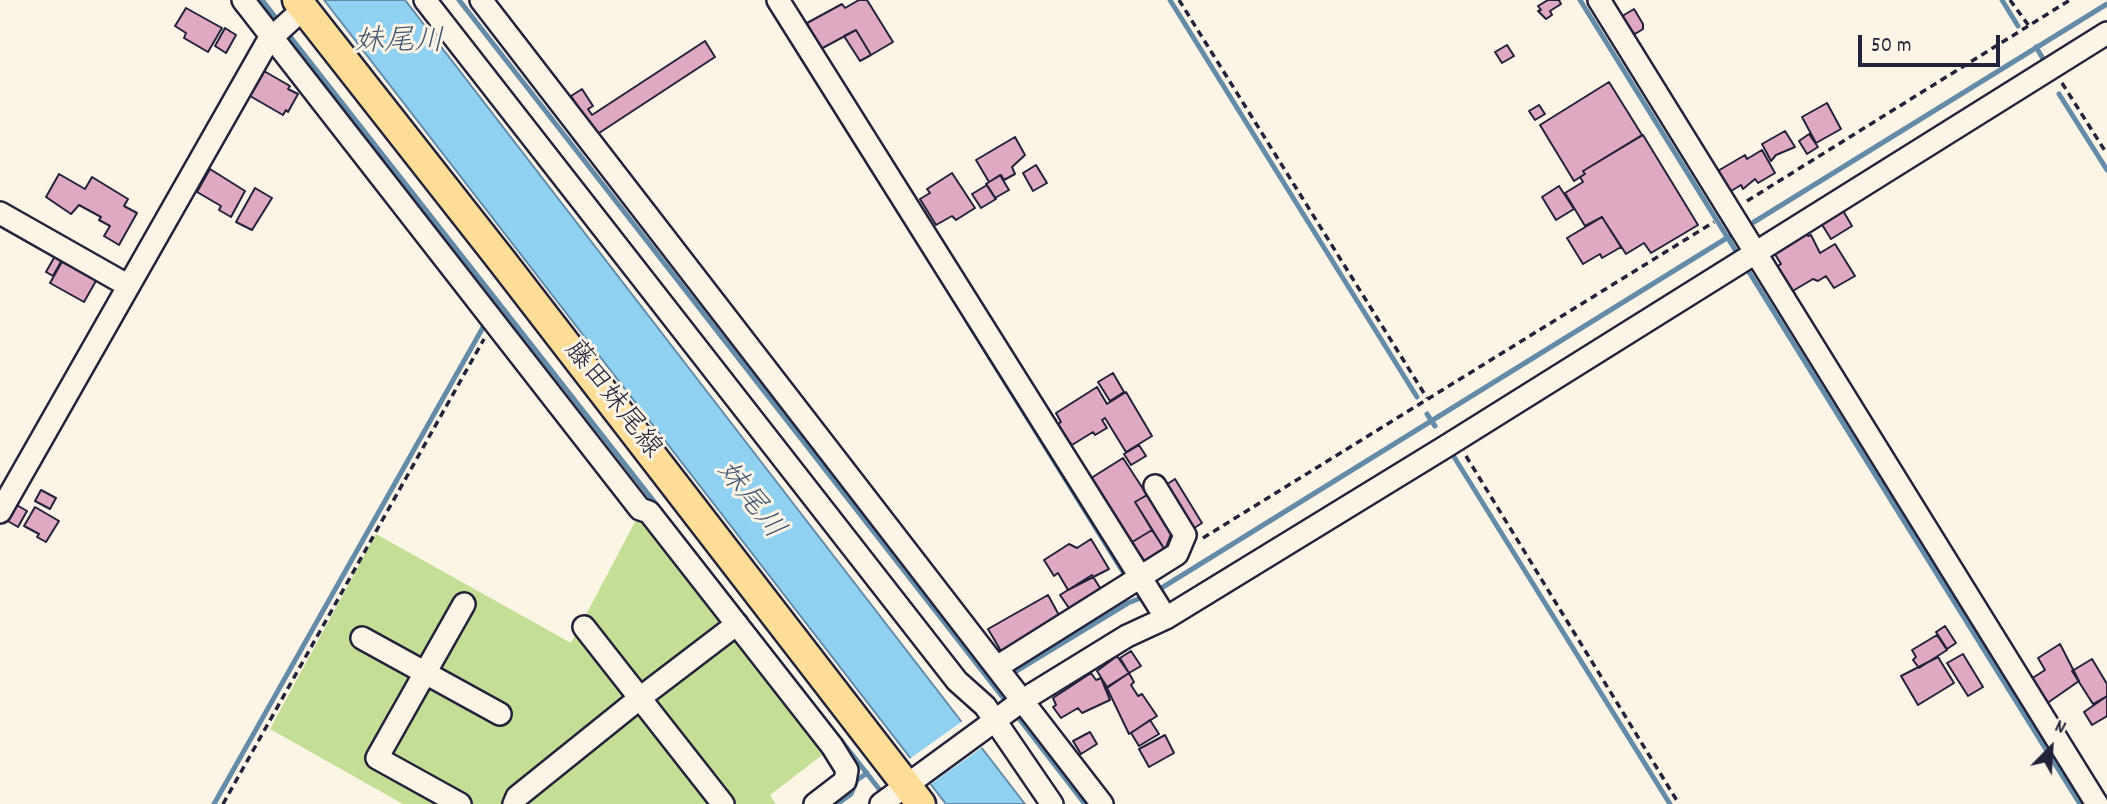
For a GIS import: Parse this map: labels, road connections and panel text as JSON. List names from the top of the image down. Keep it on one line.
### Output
{"streets":{"main road":["藤田妹尾線"]},"water":["妹尾川"],"scale_bar":"50 m","north":"top right"}
